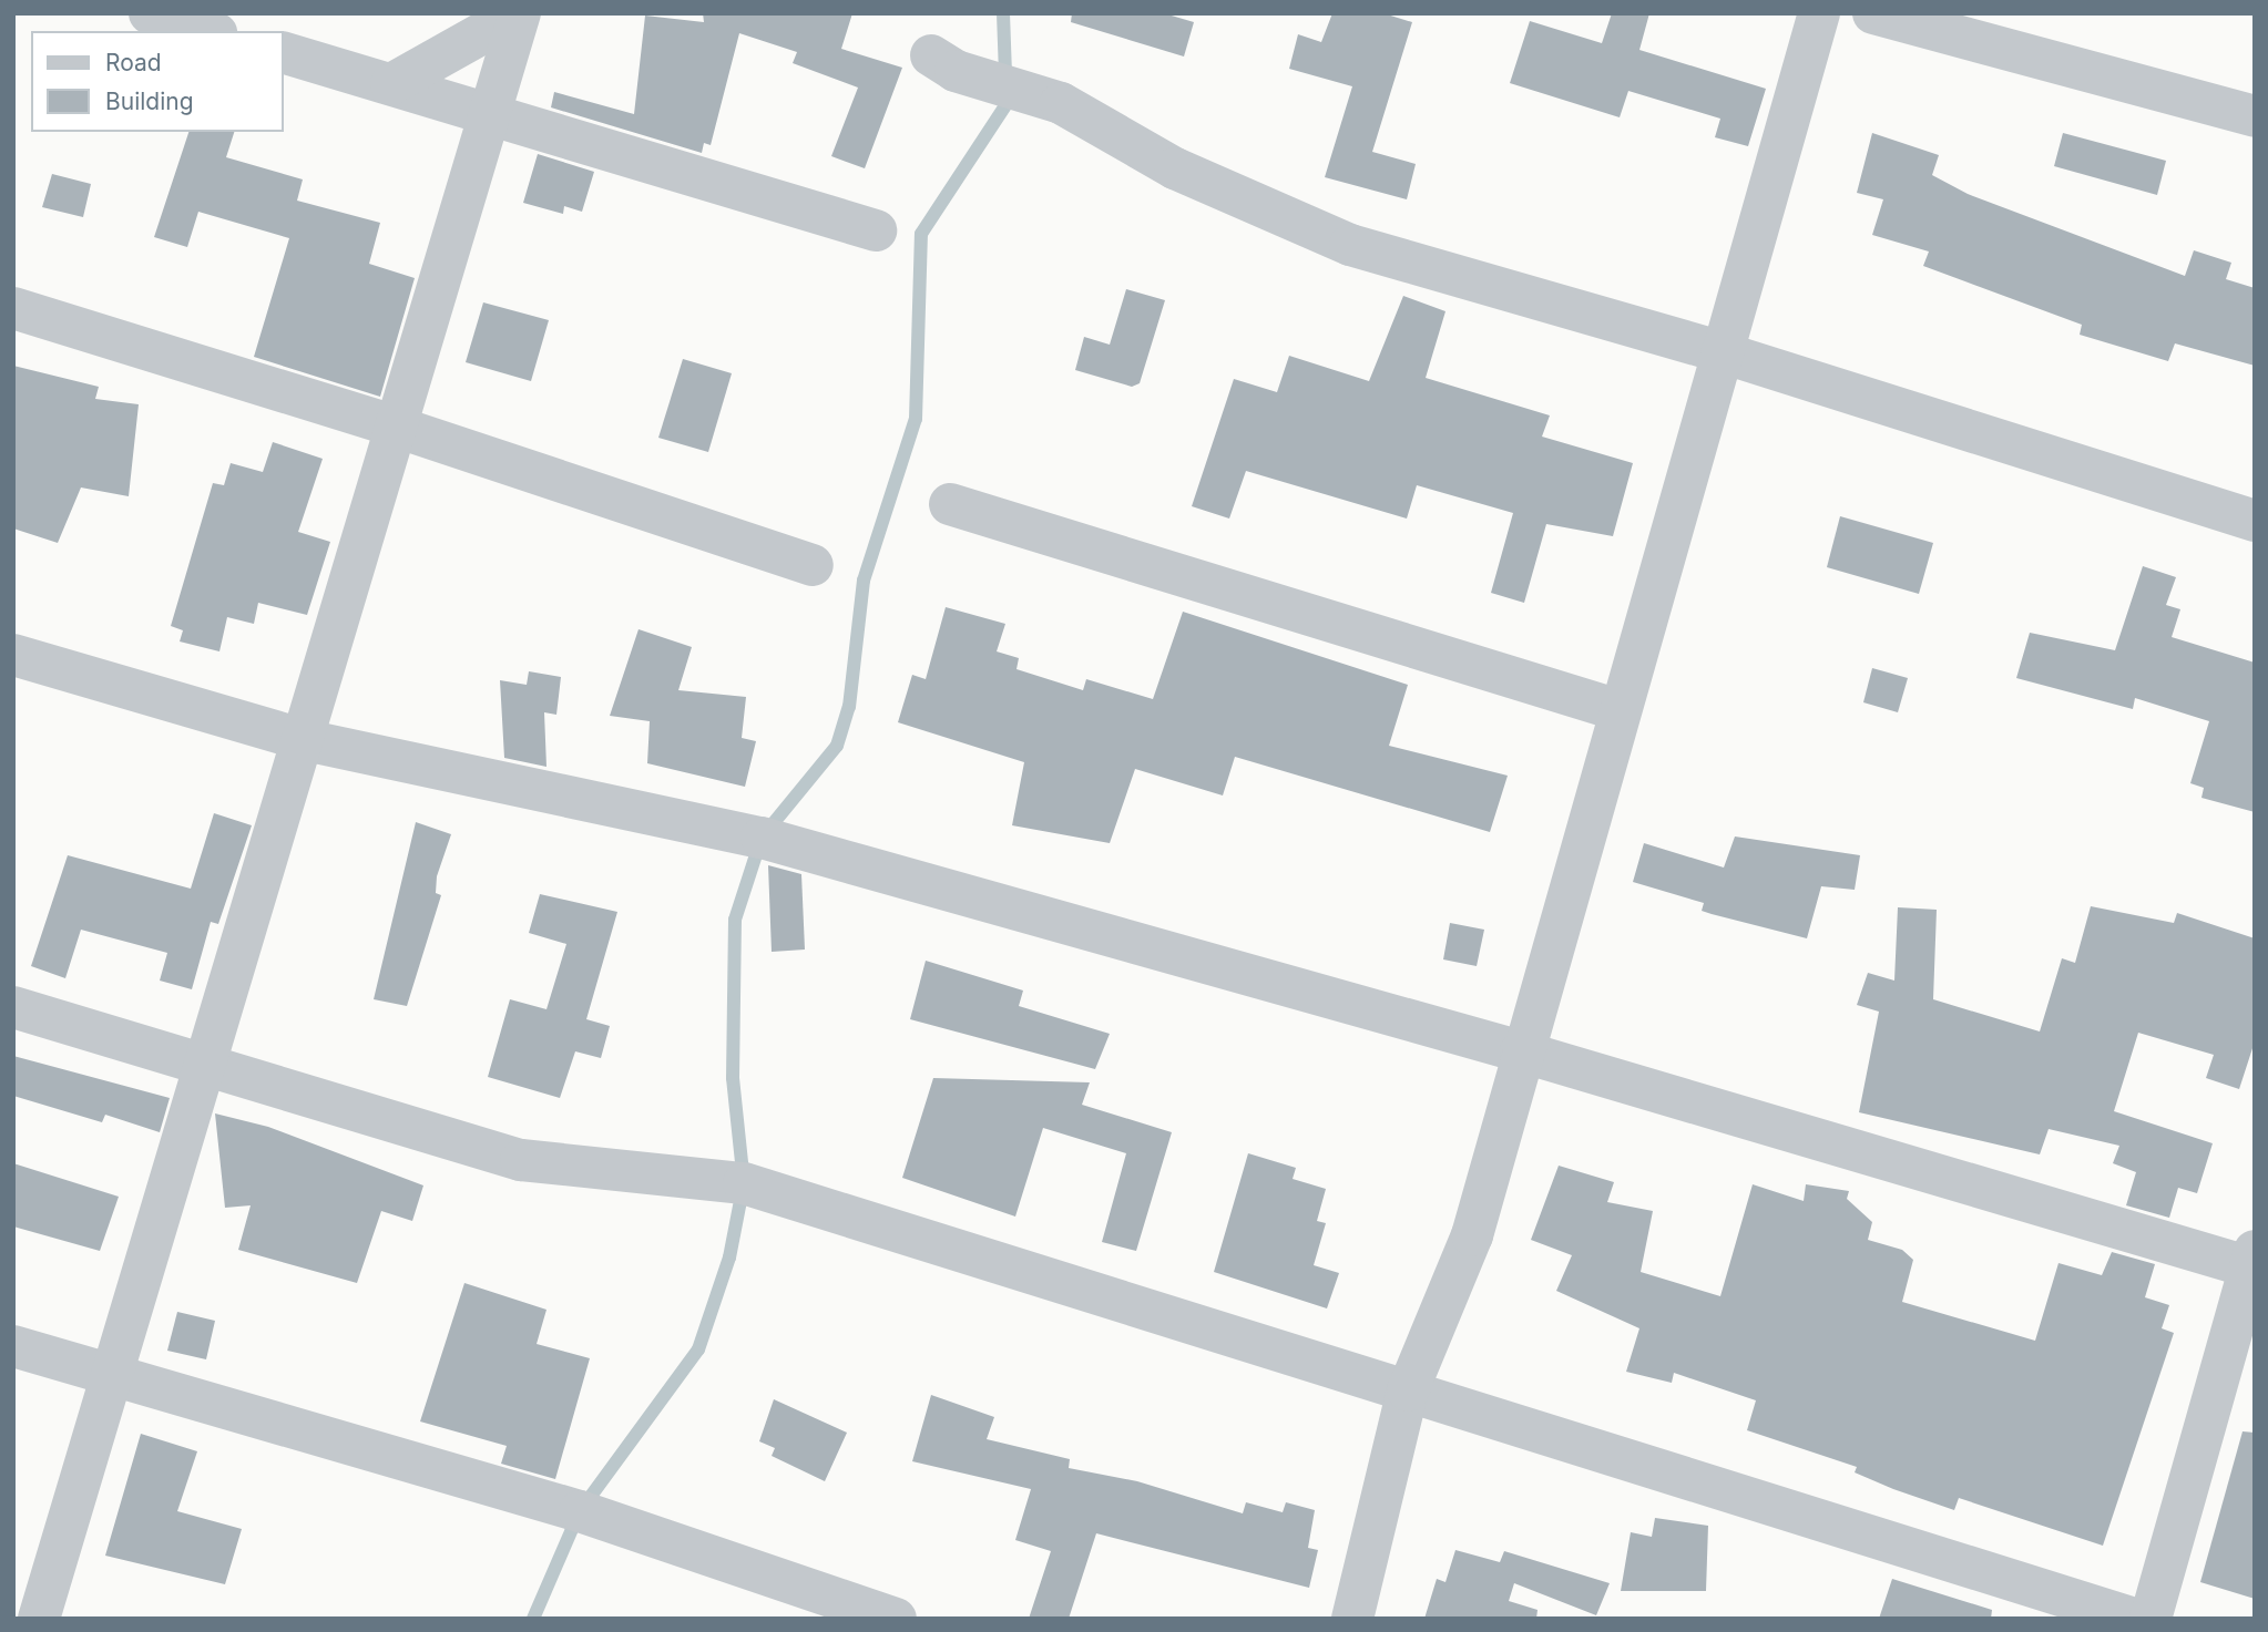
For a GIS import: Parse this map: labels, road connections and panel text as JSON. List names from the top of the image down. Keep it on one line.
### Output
{"legend":["Road","Building"]}
